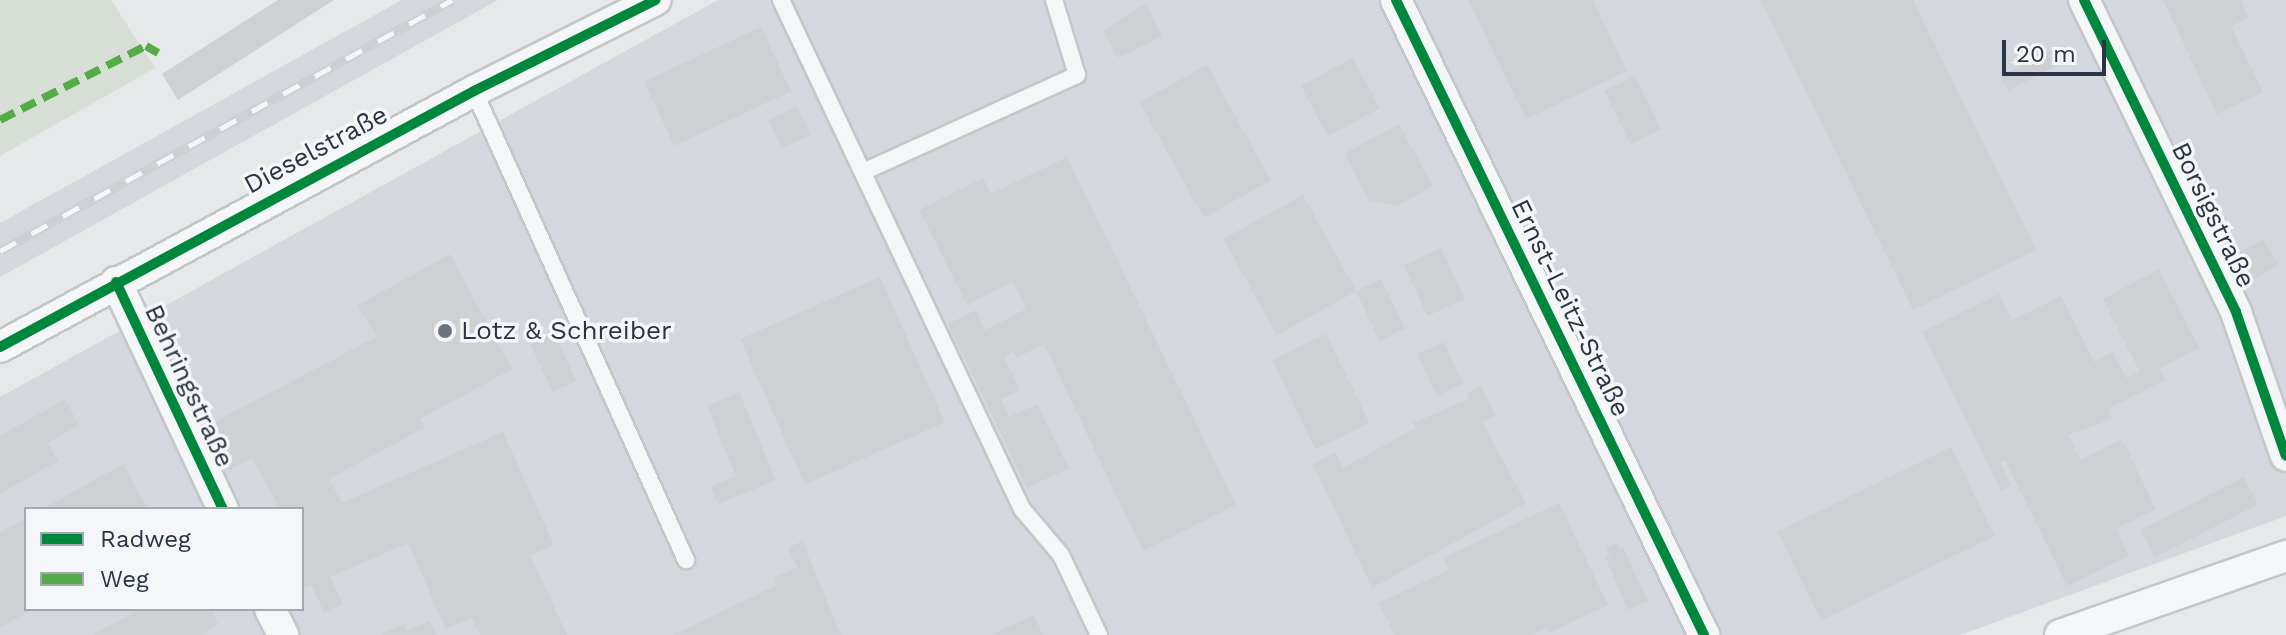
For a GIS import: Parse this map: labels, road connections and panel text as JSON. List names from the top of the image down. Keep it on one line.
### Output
{"streets":{"street":["Dieselstraße","Borsigstraße","Ernst-Leitz-Straße","Behringstraße"]},"crossings":[["Dieselstraße","Behringstraße"]],"places":["Lotz & Schreiber"],"legend":["Radweg","Weg"],"scale_bar":"20 m"}
